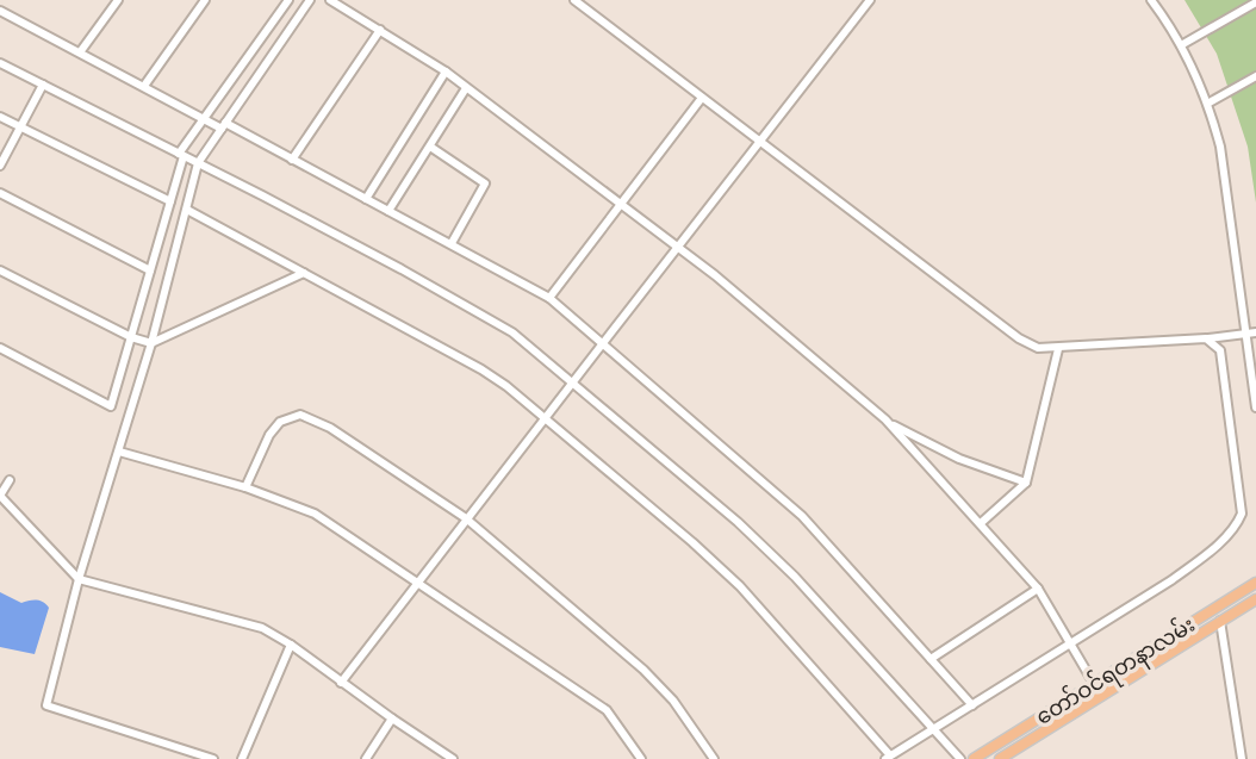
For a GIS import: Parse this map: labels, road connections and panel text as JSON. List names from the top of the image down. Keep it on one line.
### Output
{"streets":{"main road":["တော်ဝင်ရတနာလမ်း"]}}
